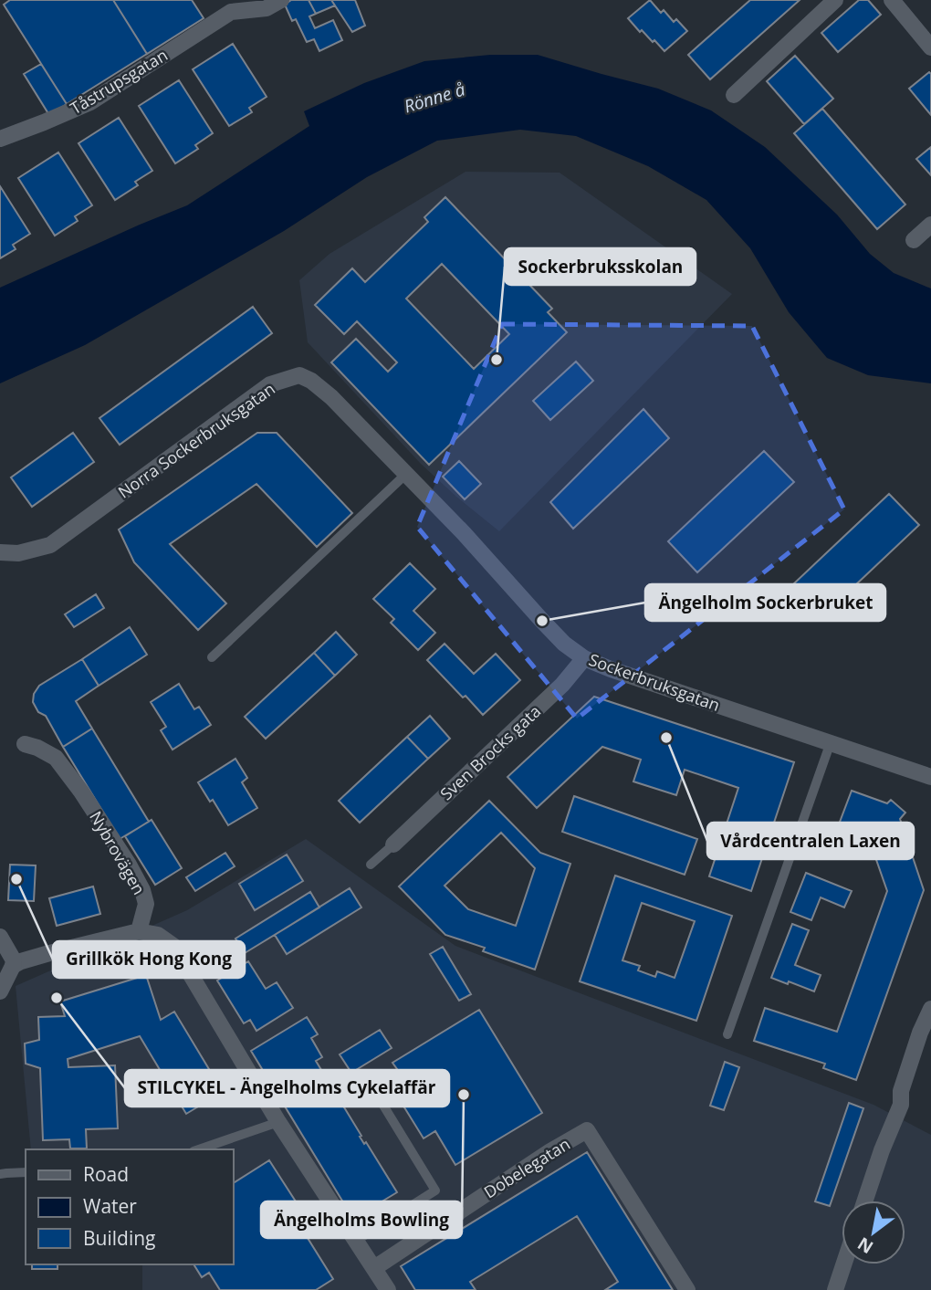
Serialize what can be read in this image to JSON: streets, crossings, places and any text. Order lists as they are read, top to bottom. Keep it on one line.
{"streets":{"street":["Tåstrupsgatan","Norra Sockerbruksgatan","Sockerbruksgatan","Sven Brocks gata","Nybrovägen","Dobelegatan"]},"crossings":[["Norra Sockerbruksgatan","Sockerbruksgatan"],["Sockerbruksgatan","Sven Brocks gata"]],"water":["Rönne å"],"places":["Sockerbruksskolan","Ängelholm Sockerbruket","Vårdcentralen Laxen","Grillkök Hong Kong","STILCYKEL - Ängelholms Cykelaffär","Ängelholms Bowling"],"legend":["Road","Water","Building"],"north":"bottom left"}
